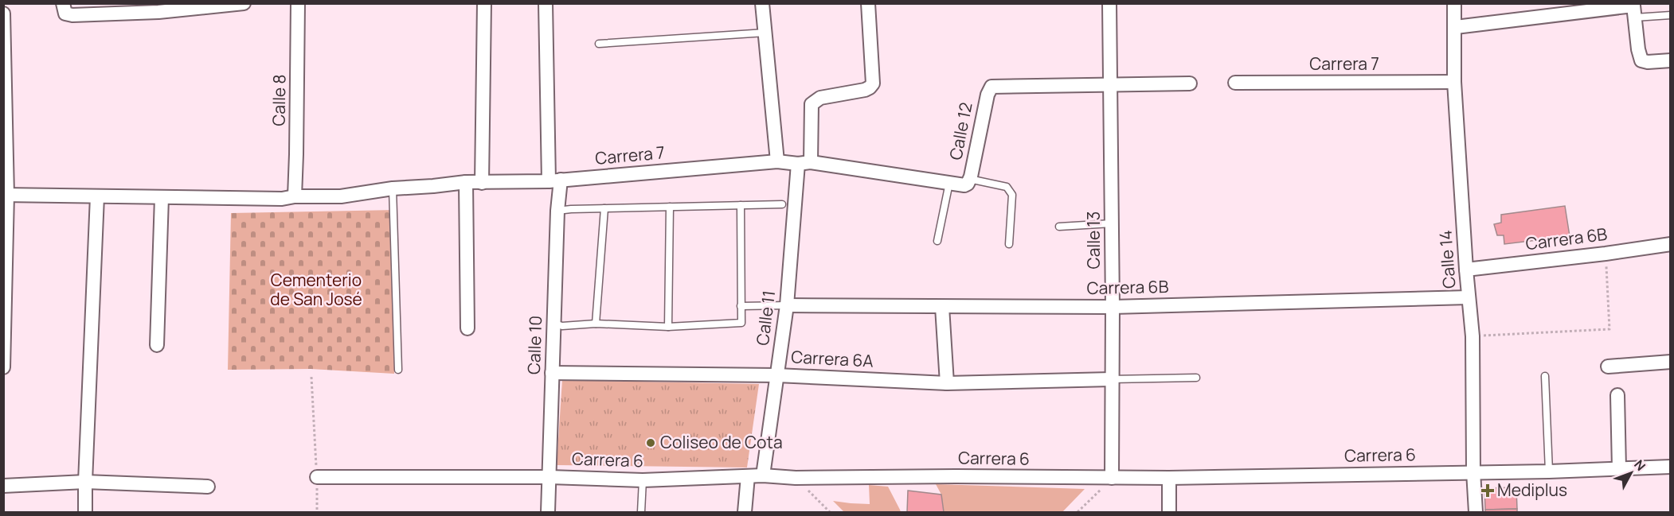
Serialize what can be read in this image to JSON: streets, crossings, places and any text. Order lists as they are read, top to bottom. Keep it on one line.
{"streets":{"street":["Carrera 7","Calle 8","Calle 12","Carrera 6B","Calle 13","Calle 14","Calle 11","Calle 10","Carrera 6A","Carrera 6"]},"crossings":[["Carrera 7","Calle 8"],["Carrera 7","Calle 12"],["Carrera 7","Calle 14"],["Carrera 7","Calle 11"],["Carrera 7","Calle 10"],["Calle 12","Calle 13"],["Carrera 6B","Calle 13"],["Carrera 6B","Calle 14"],["Carrera 6B","Calle 11"],["Calle 13","Carrera 6A"],["Calle 13","Carrera 6"],["Calle 14","Carrera 6"],["Calle 11","Carrera 6A"],["Calle 11","Carrera 6"],["Calle 10","Carrera 6A"],["Calle 10","Carrera 6"]],"parks":["Cementerio de San José"],"places":{"other":["Coliseo de Cota"],"health":["Mediplus"]},"north":"top right"}
